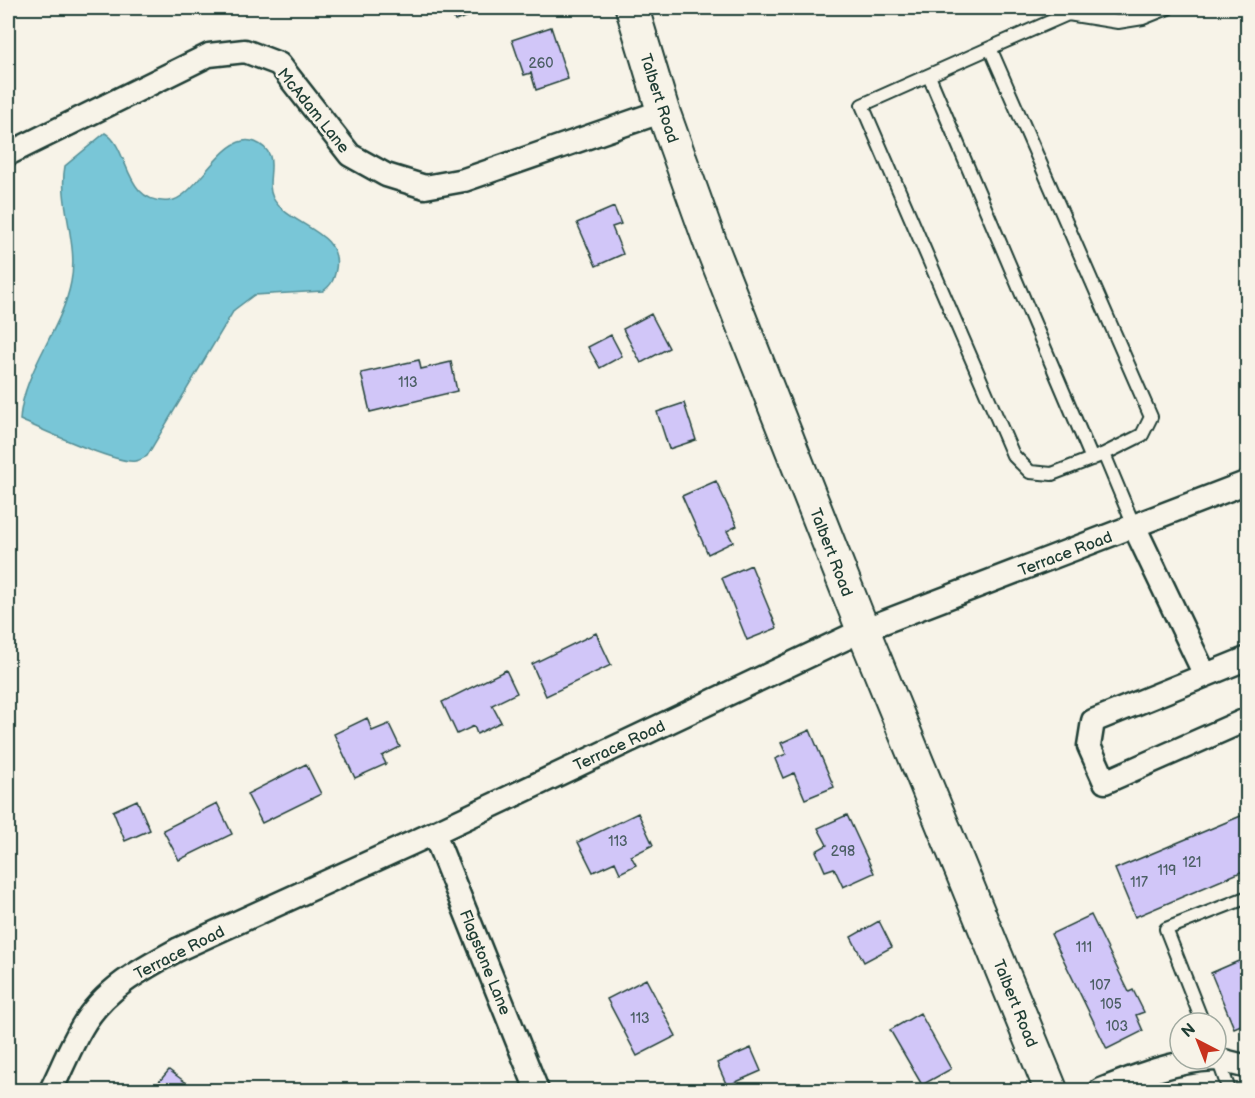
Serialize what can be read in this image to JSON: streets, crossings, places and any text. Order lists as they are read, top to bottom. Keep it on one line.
{"streets":{"street":["Talbert Road","McAdam Lane","Terrace Road","Flagstone Lane"]},"crossings":[["Talbert Road","McAdam Lane"],["Talbert Road","Terrace Road"],["Terrace Road","Flagstone Lane"]],"house_numbers":["260","113","113","298","121","119","117","111","107","105","113","103"],"north":"top left"}
